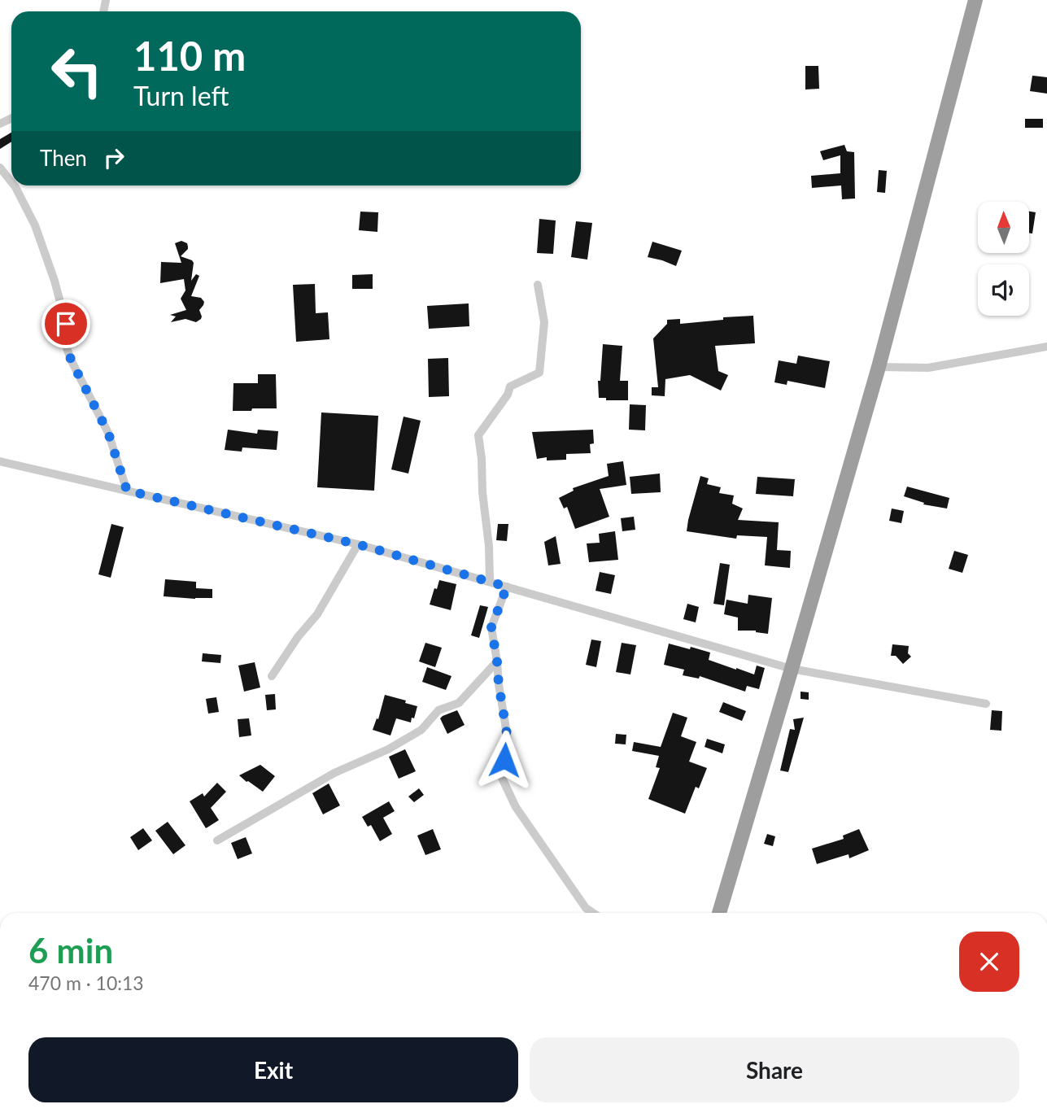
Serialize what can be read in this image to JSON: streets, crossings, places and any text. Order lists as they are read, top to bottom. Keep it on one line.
{"north":"top","page":{"turn":["110 m","Turn left"],"then":"Then","heading":["6 min","470 m · 10:13"],"buttons":["Exit","Share"]}}
